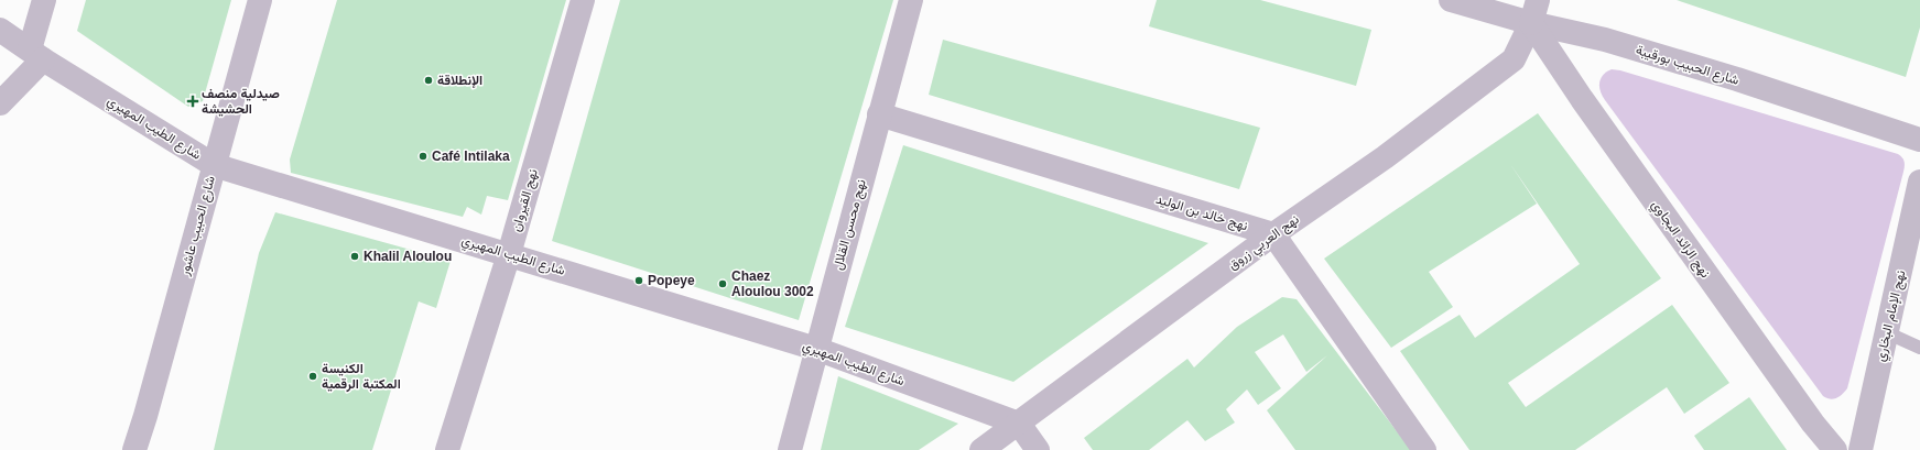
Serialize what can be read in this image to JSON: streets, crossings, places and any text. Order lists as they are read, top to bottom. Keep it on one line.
{"streets":{"street":["شارع الحبيب بورقيبة","شارع الطيب المهيري","نهج القيروان","نهج خالد بن الوليد","نهج محسن القلال","شارع الحبيب عاشور","نهج الرائد البجاوي","نهج العربي زروق","نهج الإمام البخاري"]},"crossings":[["شارع الحبيب بورقيبة","نهج الرائد البجاوي"],["شارع الحبيب بورقيبة","نهج العربي زروق"],["شارع الطيب المهيري","نهج القيروان"],["شارع الطيب المهيري","نهج محسن القلال"],["شارع الطيب المهيري","شارع الحبيب عاشور"],["شارع الطيب المهيري","نهج العربي زروق"],["نهج خالد بن الوليد","نهج محسن القلال"],["نهج خالد بن الوليد","نهج العربي زروق"],["نهج الرائد البجاوي","نهج العربي زروق"]],"places":{"other":["الإنطلاقة","Café Intilaka","Khalil Aloulou","Popeye","Chaez Aloulou 3002","الكنيسة المكتبة الرقمية"],"health":["صيدلية منصف الحشيشة"]}}
